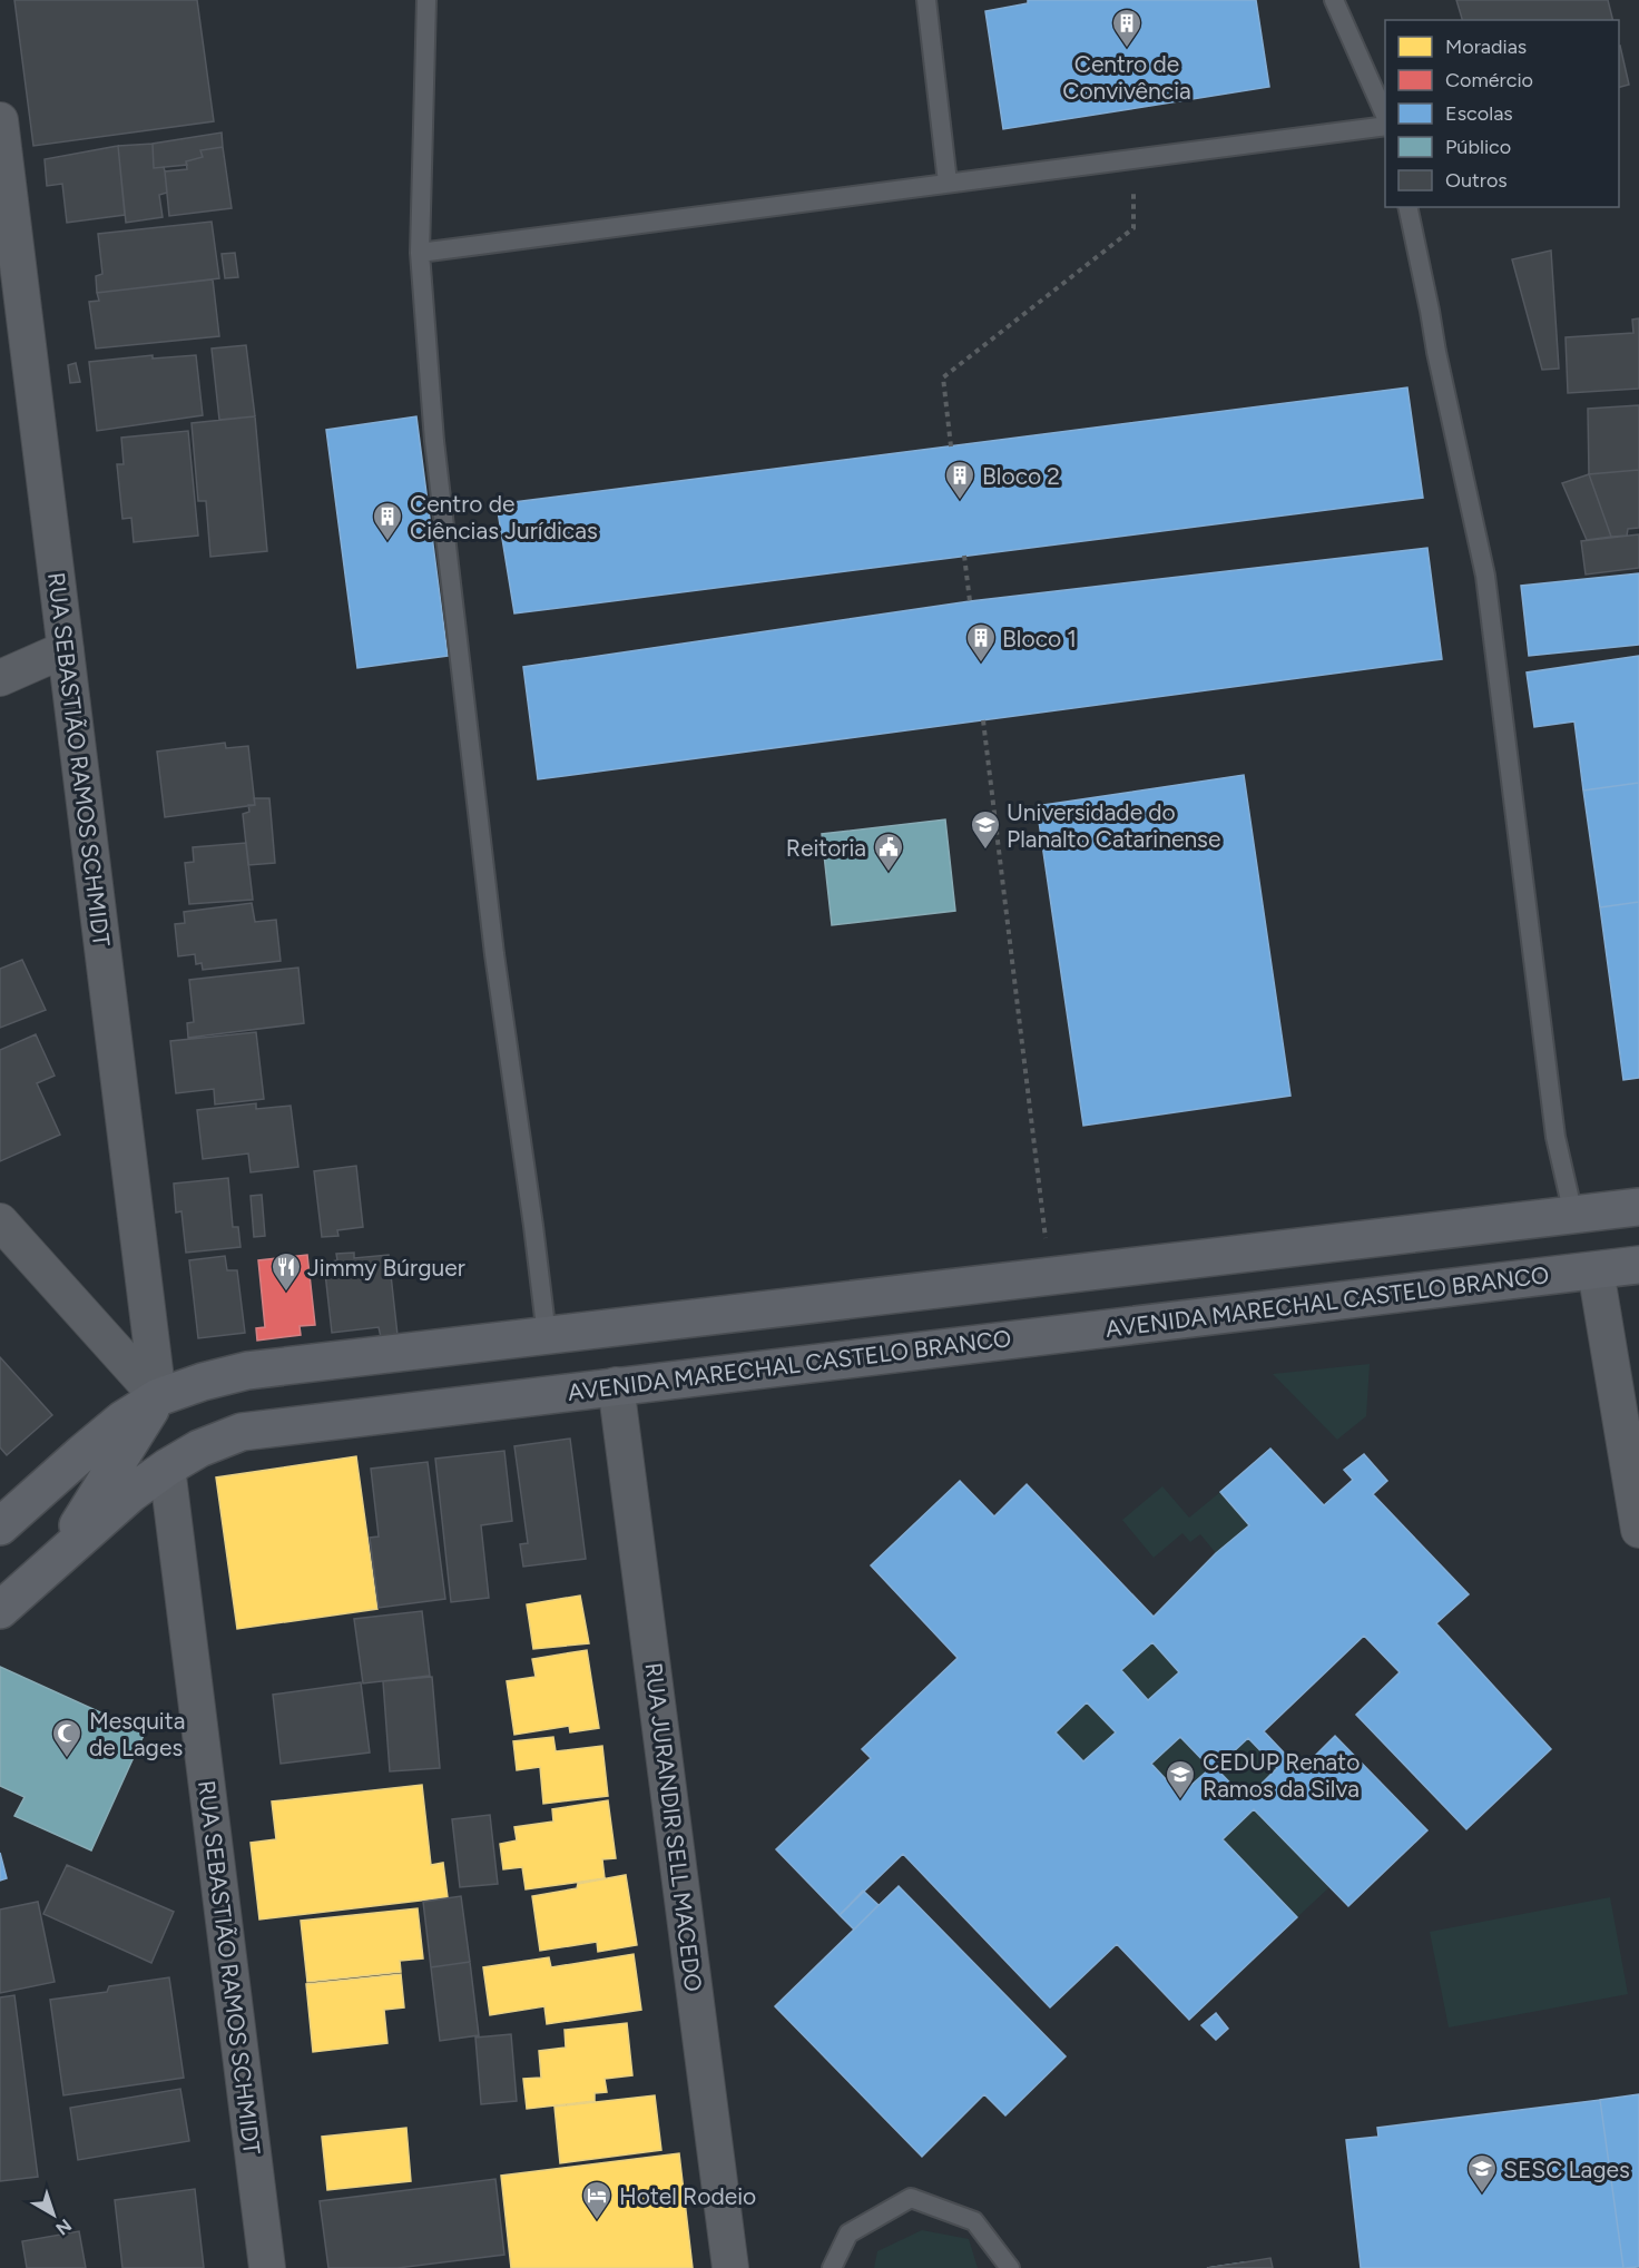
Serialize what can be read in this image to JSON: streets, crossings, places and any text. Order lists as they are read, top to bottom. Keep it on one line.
{"streets":{"main road":["AVENIDA MARECHAL CASTELO BRANCO"],"street":["RUA SEBASTIÃO RAMOS SCHMIDT","RUA JURANDIR SELL MACEDO"]},"crossings":[["RUA SEBASTIÃO RAMOS SCHMIDT","AVENIDA MARECHAL CASTELO BRANCO"],["AVENIDA MARECHAL CASTELO BRANCO","RUA JURANDIR SELL MACEDO"]],"places":{"building":["Centro de Convivência","Bloco 2","Centro de Ciências Jurídicas","Bloco 1"],"school or university":["Universidade do Planalto Catarinense","CEDUP Renato Ramos da Silva","SESC Lages"],"public building":["Reitoria"],"restaurant":["Jimmy Búrguer"],"mosque":["Mesquita de Lages"],"hotel":["Hotel Rodeio"]},"legend":["Moradias","Comércio","Escolas","Público","Outros"],"north":"bottom right"}
